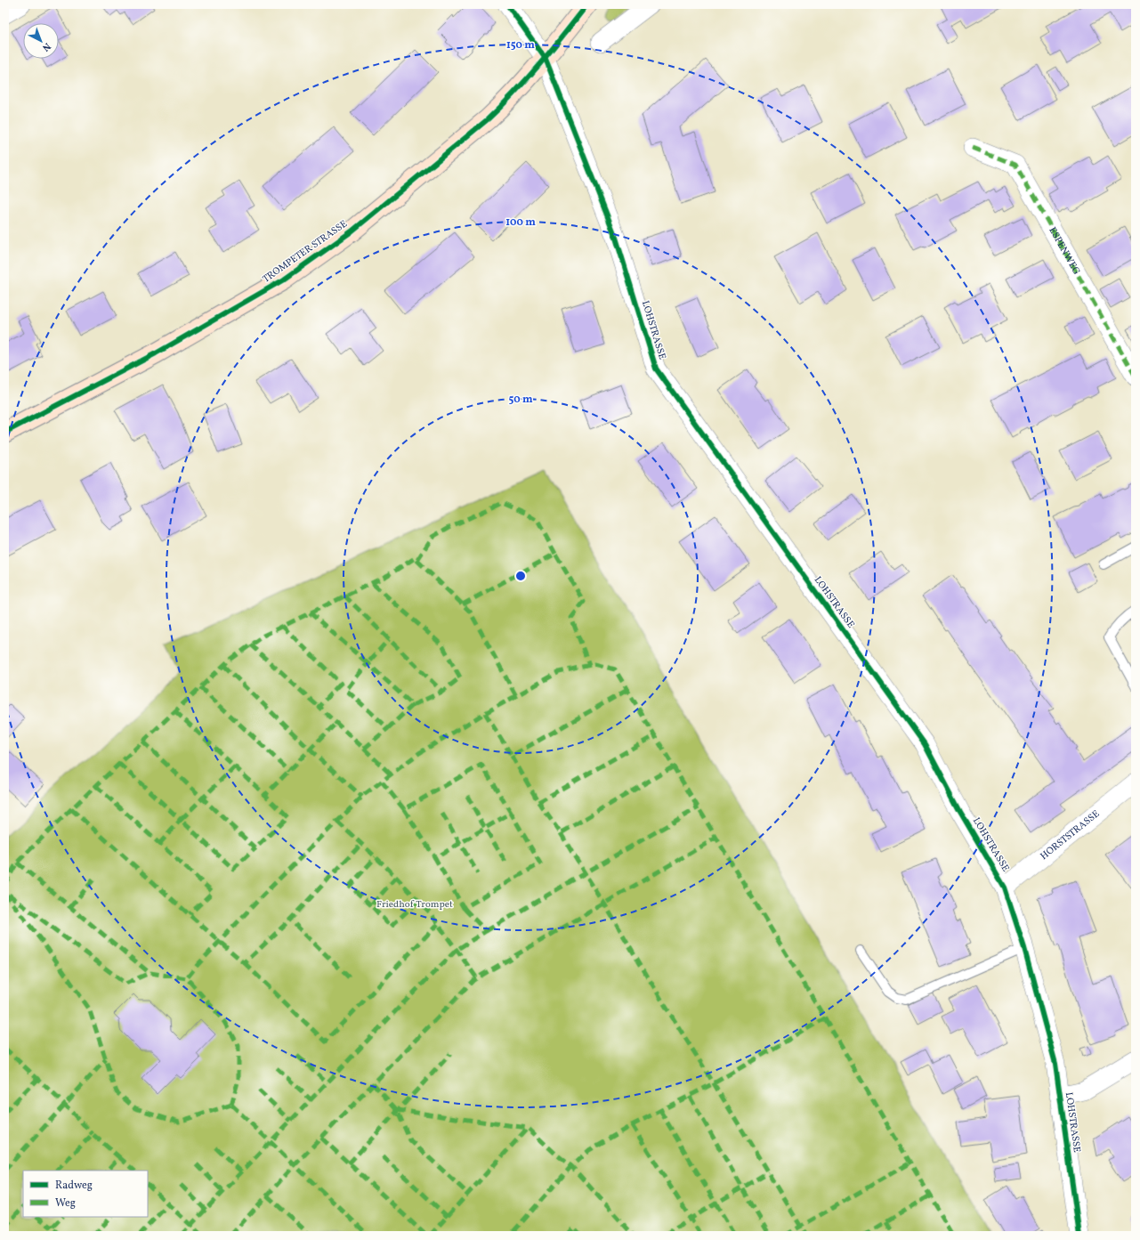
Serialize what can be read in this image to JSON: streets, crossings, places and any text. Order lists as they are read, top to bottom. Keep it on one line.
{"streets":{"street":["ESPENWEG","TROMPETER STRASSE","LOHSTRASSE","HORSTSTRASSE"]},"crossings":[["TROMPETER STRASSE","LOHSTRASSE"],["LOHSTRASSE","HORSTSTRASSE"]],"parks":["Friedhof Trompet"],"legend":["Radweg","Weg"],"north":"bottom right","rings":["150 m","100 m","50 m"]}
